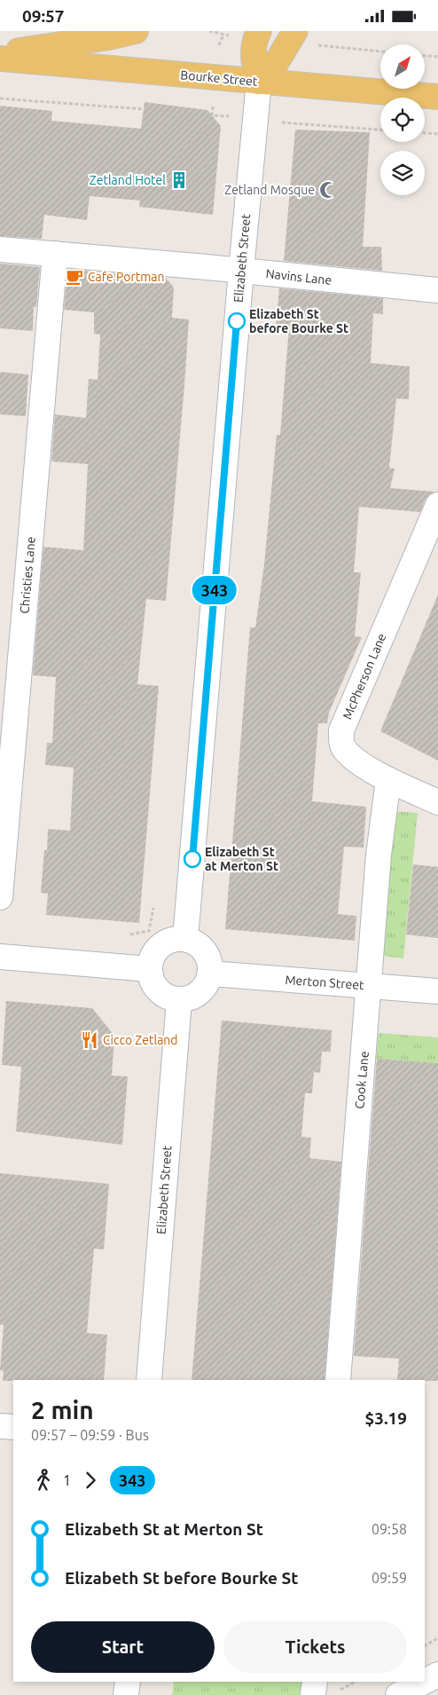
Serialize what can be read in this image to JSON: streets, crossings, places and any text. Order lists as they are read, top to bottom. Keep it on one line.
{"streets":{"main road":["Bourke Street","Elizabeth Street"],"street":["Navins Lane","Christies Lane","McPherson Lane","Merton Street","Cook Lane"]},"crossings":[["Bourke Street","Elizabeth Street"],["Elizabeth Street","Navins Lane"],["Elizabeth Street","Merton Street"],["Navins Lane","Christies Lane"],["McPherson Lane","Cook Lane"],["Merton Street","Cook Lane"]],"places":{"building":["Zetland Hotel"],"mosque":["Zetland Mosque"],"cafe":["Cafe Portman"],"other":["Elizabeth St before Bourke St","Elizabeth St at Merton St"],"restaurant":["Cicco Zetland"]},"lines":["bus line 343"],"north":"top right","page":{"status":"09:57","on_map":"343","heading":["2 min","09:57 – 09:59 · Bus","$3.19"],"legs":["1","343"],"list":[{"name":"Elizabeth St at Merton St","value":"09:58"},{"name":"Elizabeth St before Bourke St","value":"09:59"}],"buttons":["Start","Tickets"]}}
